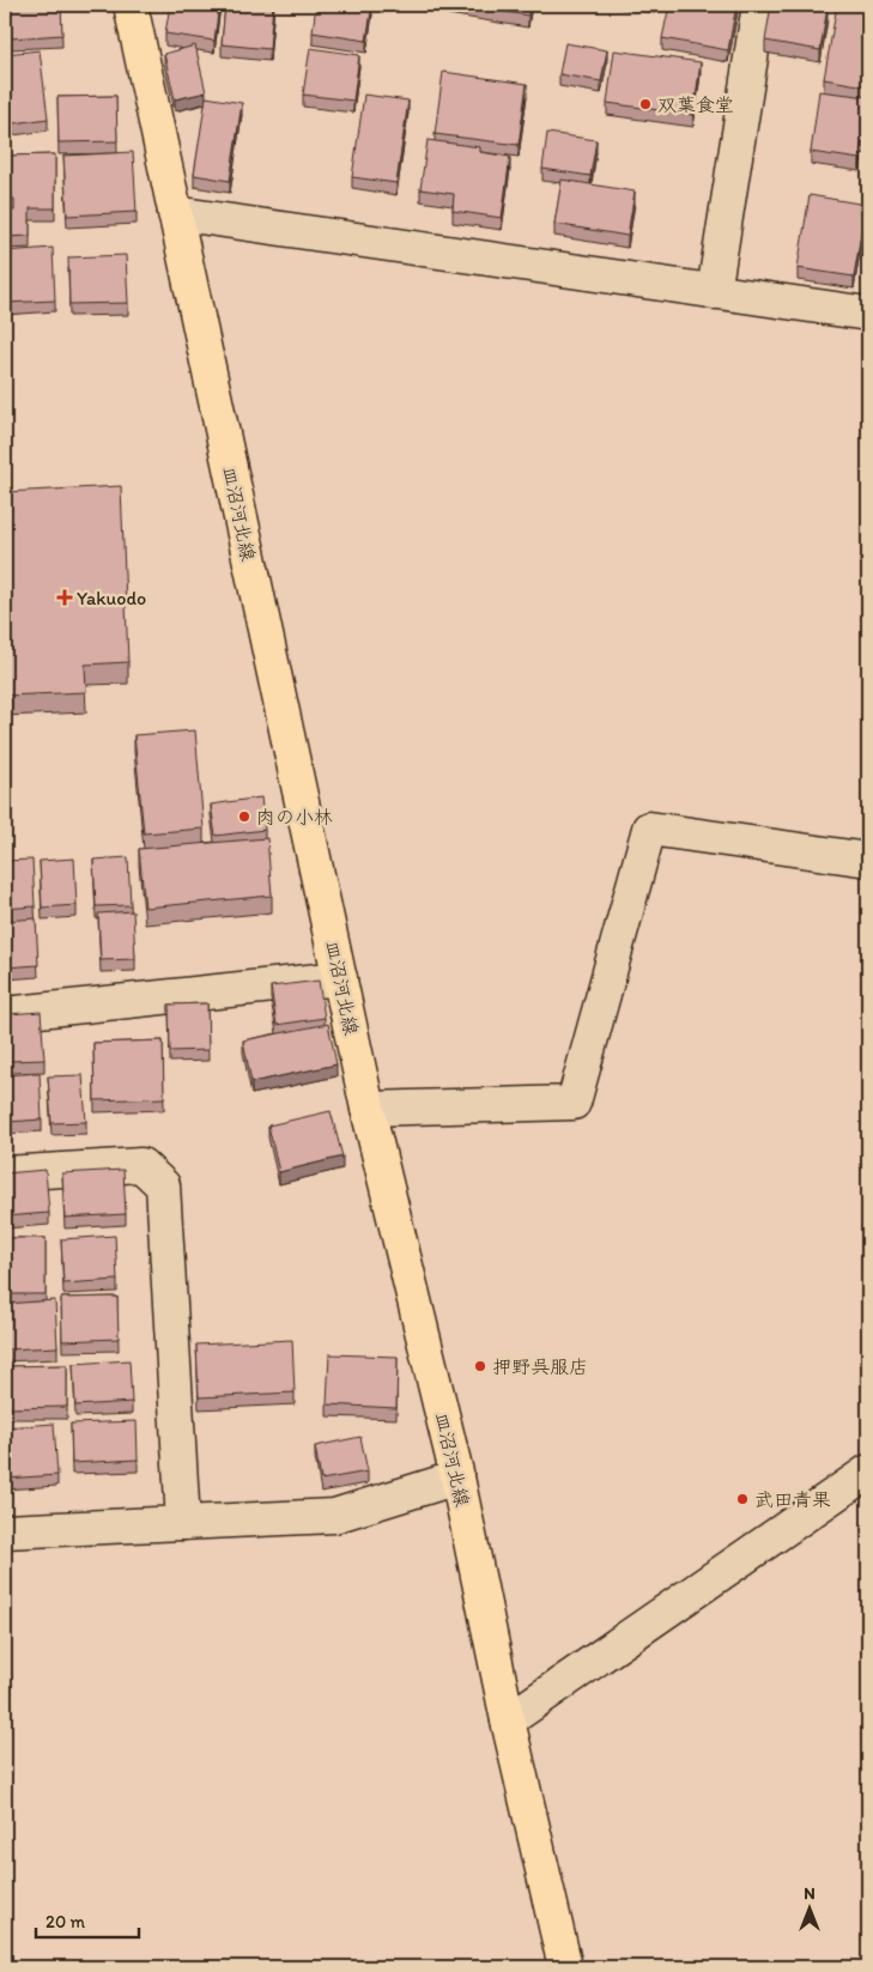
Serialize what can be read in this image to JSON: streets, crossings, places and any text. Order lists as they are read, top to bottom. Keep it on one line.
{"streets":{"main road":["皿沼河北線"]},"places":{"other":["双葉食堂","肉の小林","押野呉服店","武田青果"],"health":["Yakuodo"]},"scale_bar":"20 m","north":"top"}
